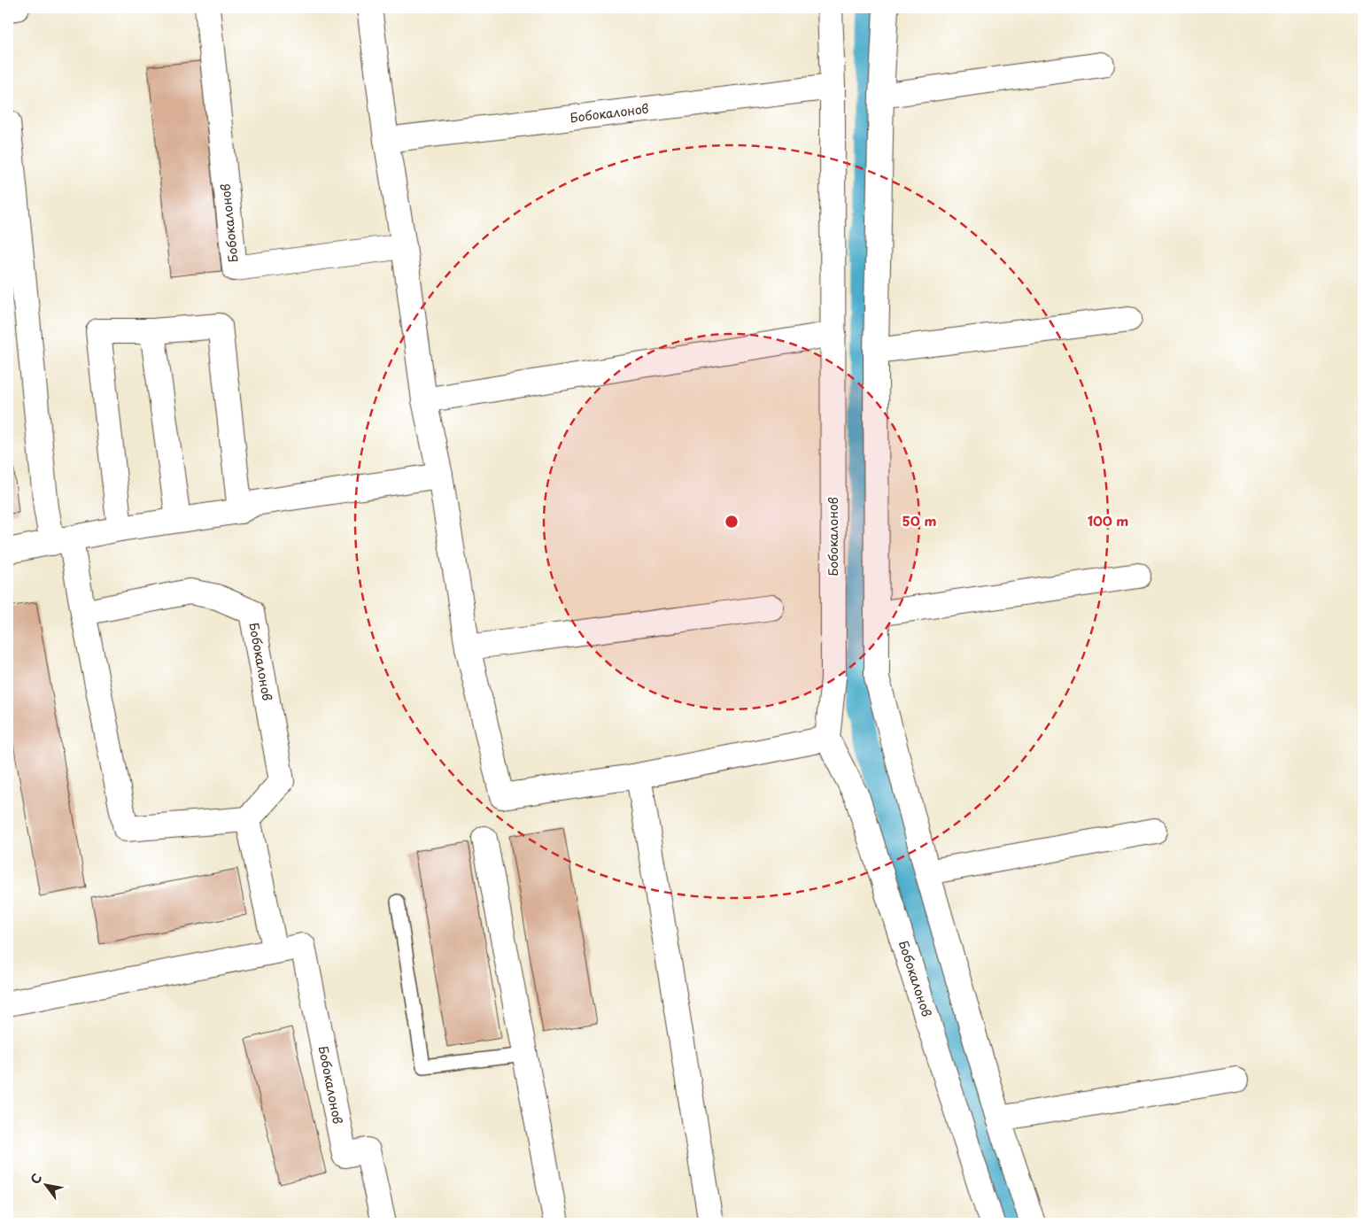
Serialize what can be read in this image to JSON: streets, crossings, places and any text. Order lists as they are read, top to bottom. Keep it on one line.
{"streets":{"street":["Бобокалонов"]},"north":"top left","rings":["50 m","100 m"]}
